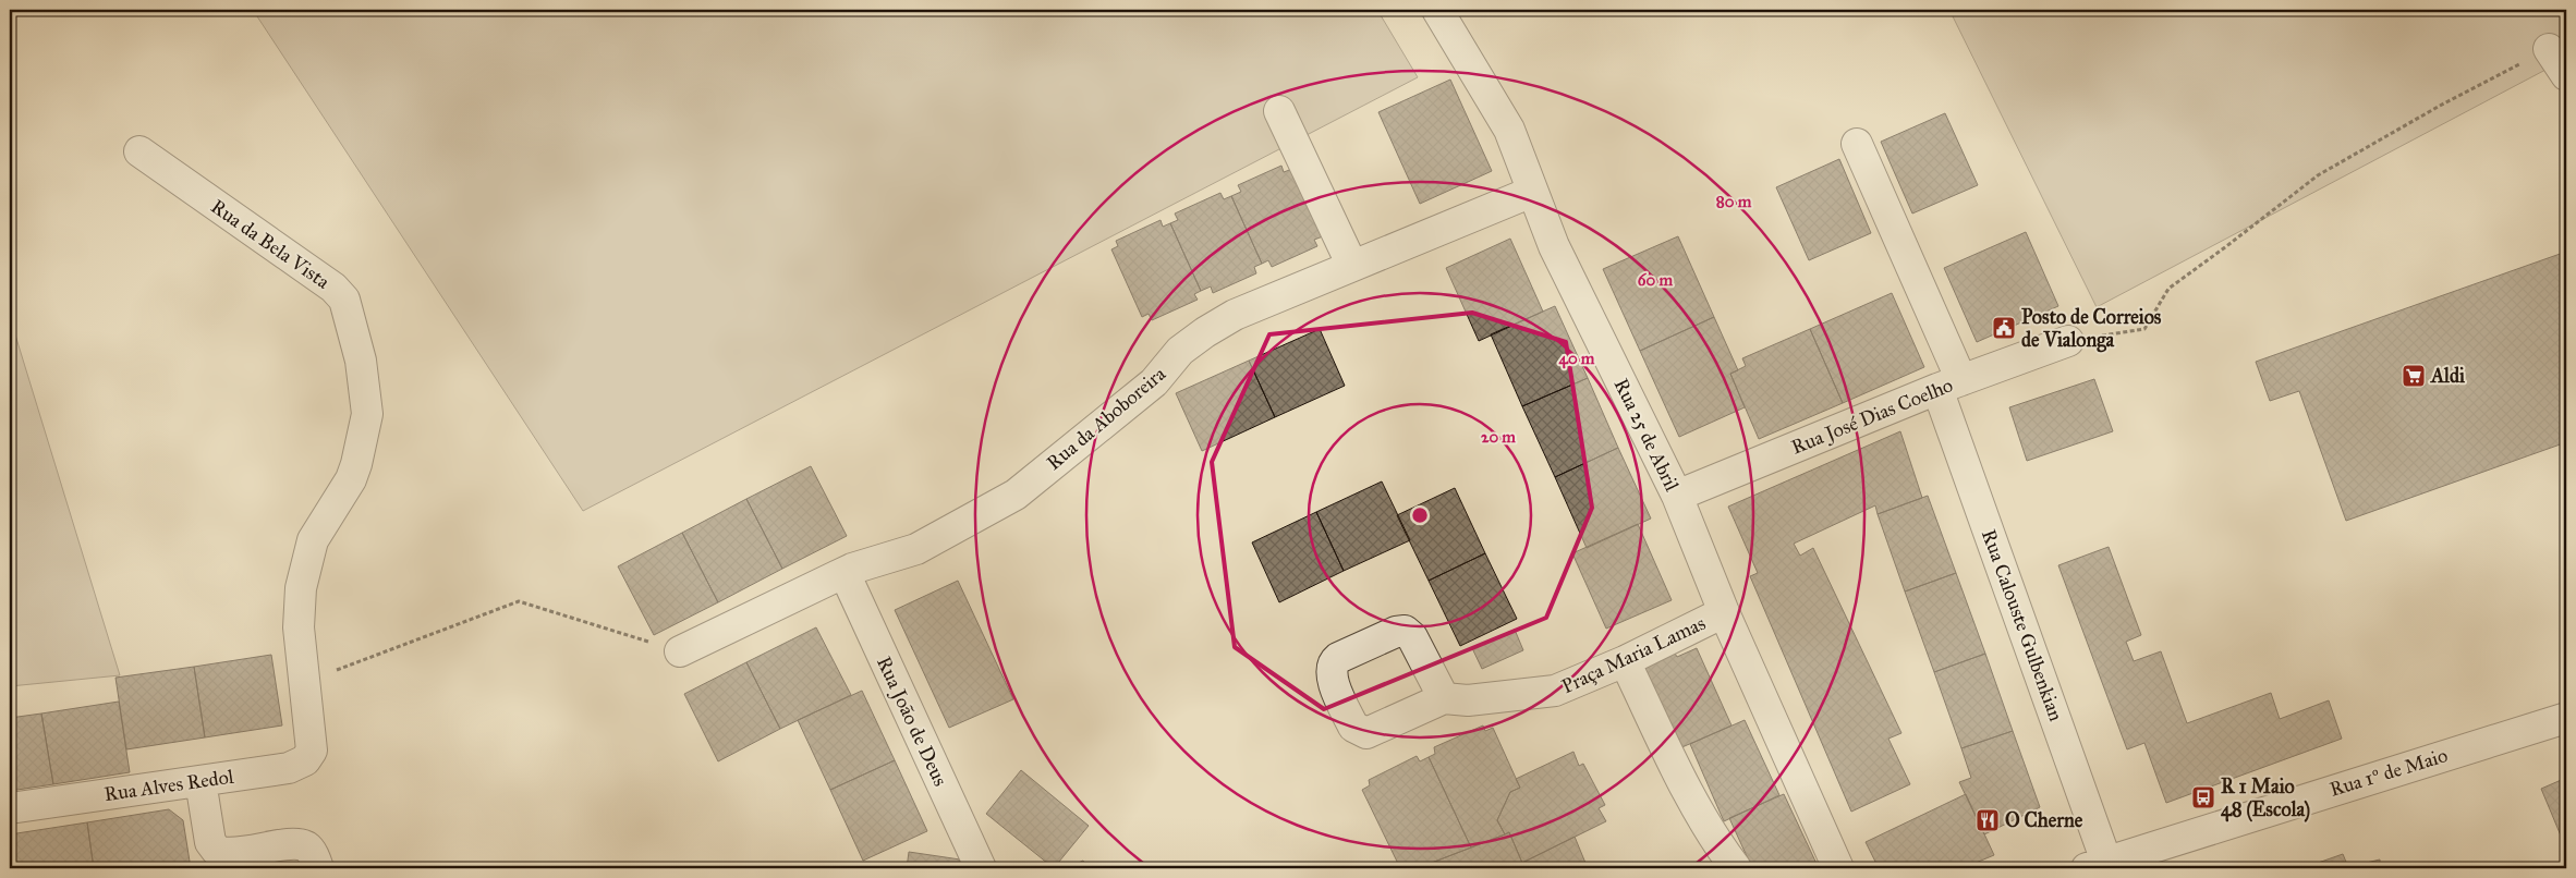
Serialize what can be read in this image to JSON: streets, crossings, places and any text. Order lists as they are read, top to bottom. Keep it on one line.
{"streets":{"street":["Rua da Bela Vista","Rua José Dias Coelho","Rua da Aboboreira","Rua 25 de Abril","Rua Calouste Gulbenkian","Praça Maria Lamas","Rua João de Deus","Rua 1º de Maio","Rua Alves Redol"]},"crossings":[["Rua da Bela Vista","Rua Alves Redol"],["Rua José Dias Coelho","Rua 25 de Abril"],["Rua José Dias Coelho","Rua Calouste Gulbenkian"],["Rua da Aboboreira","Rua 25 de Abril"],["Rua da Aboboreira","Rua João de Deus"],["Rua 25 de Abril","Praça Maria Lamas"],["Rua Calouste Gulbenkian","Rua 1º de Maio"]],"places":{"public building":["Posto de Correios de Vialonga"],"supermarket":["Aldi"],"bus stop":["R 1 Maio 48 (Escola)"],"restaurant":["O Cherne"]},"rings":["80 m","60 m","40 m","20 m"]}
